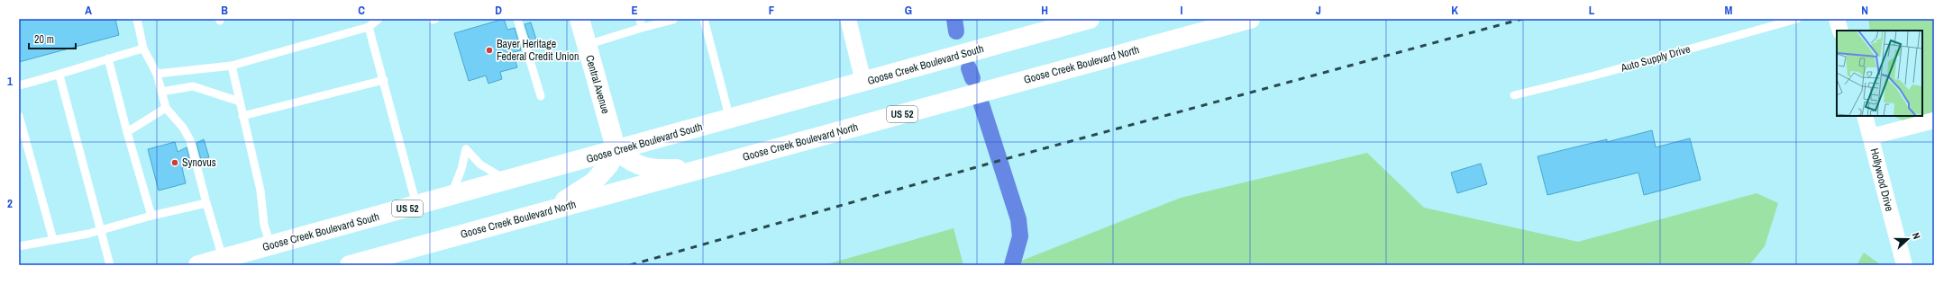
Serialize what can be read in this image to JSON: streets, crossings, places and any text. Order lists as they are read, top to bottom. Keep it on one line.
{"streets":{"main road":["Goose Creek Boulevard South","Goose Creek Boulevard North","Central Avenue","US 52"],"street":["Hollywood Drive"],"lane":["Auto Supply Drive"]},"crossings":[["Goose Creek Boulevard South","Central Avenue"]],"places":["Bayer Heritage Federal Credit Union","Synovus"],"scale_bar":"20 m","north":"right","grid":{"columns":["A","B","C","D","E","F","G","H","I","J","K","L","M","N"],"rows":["1","2"]}}
